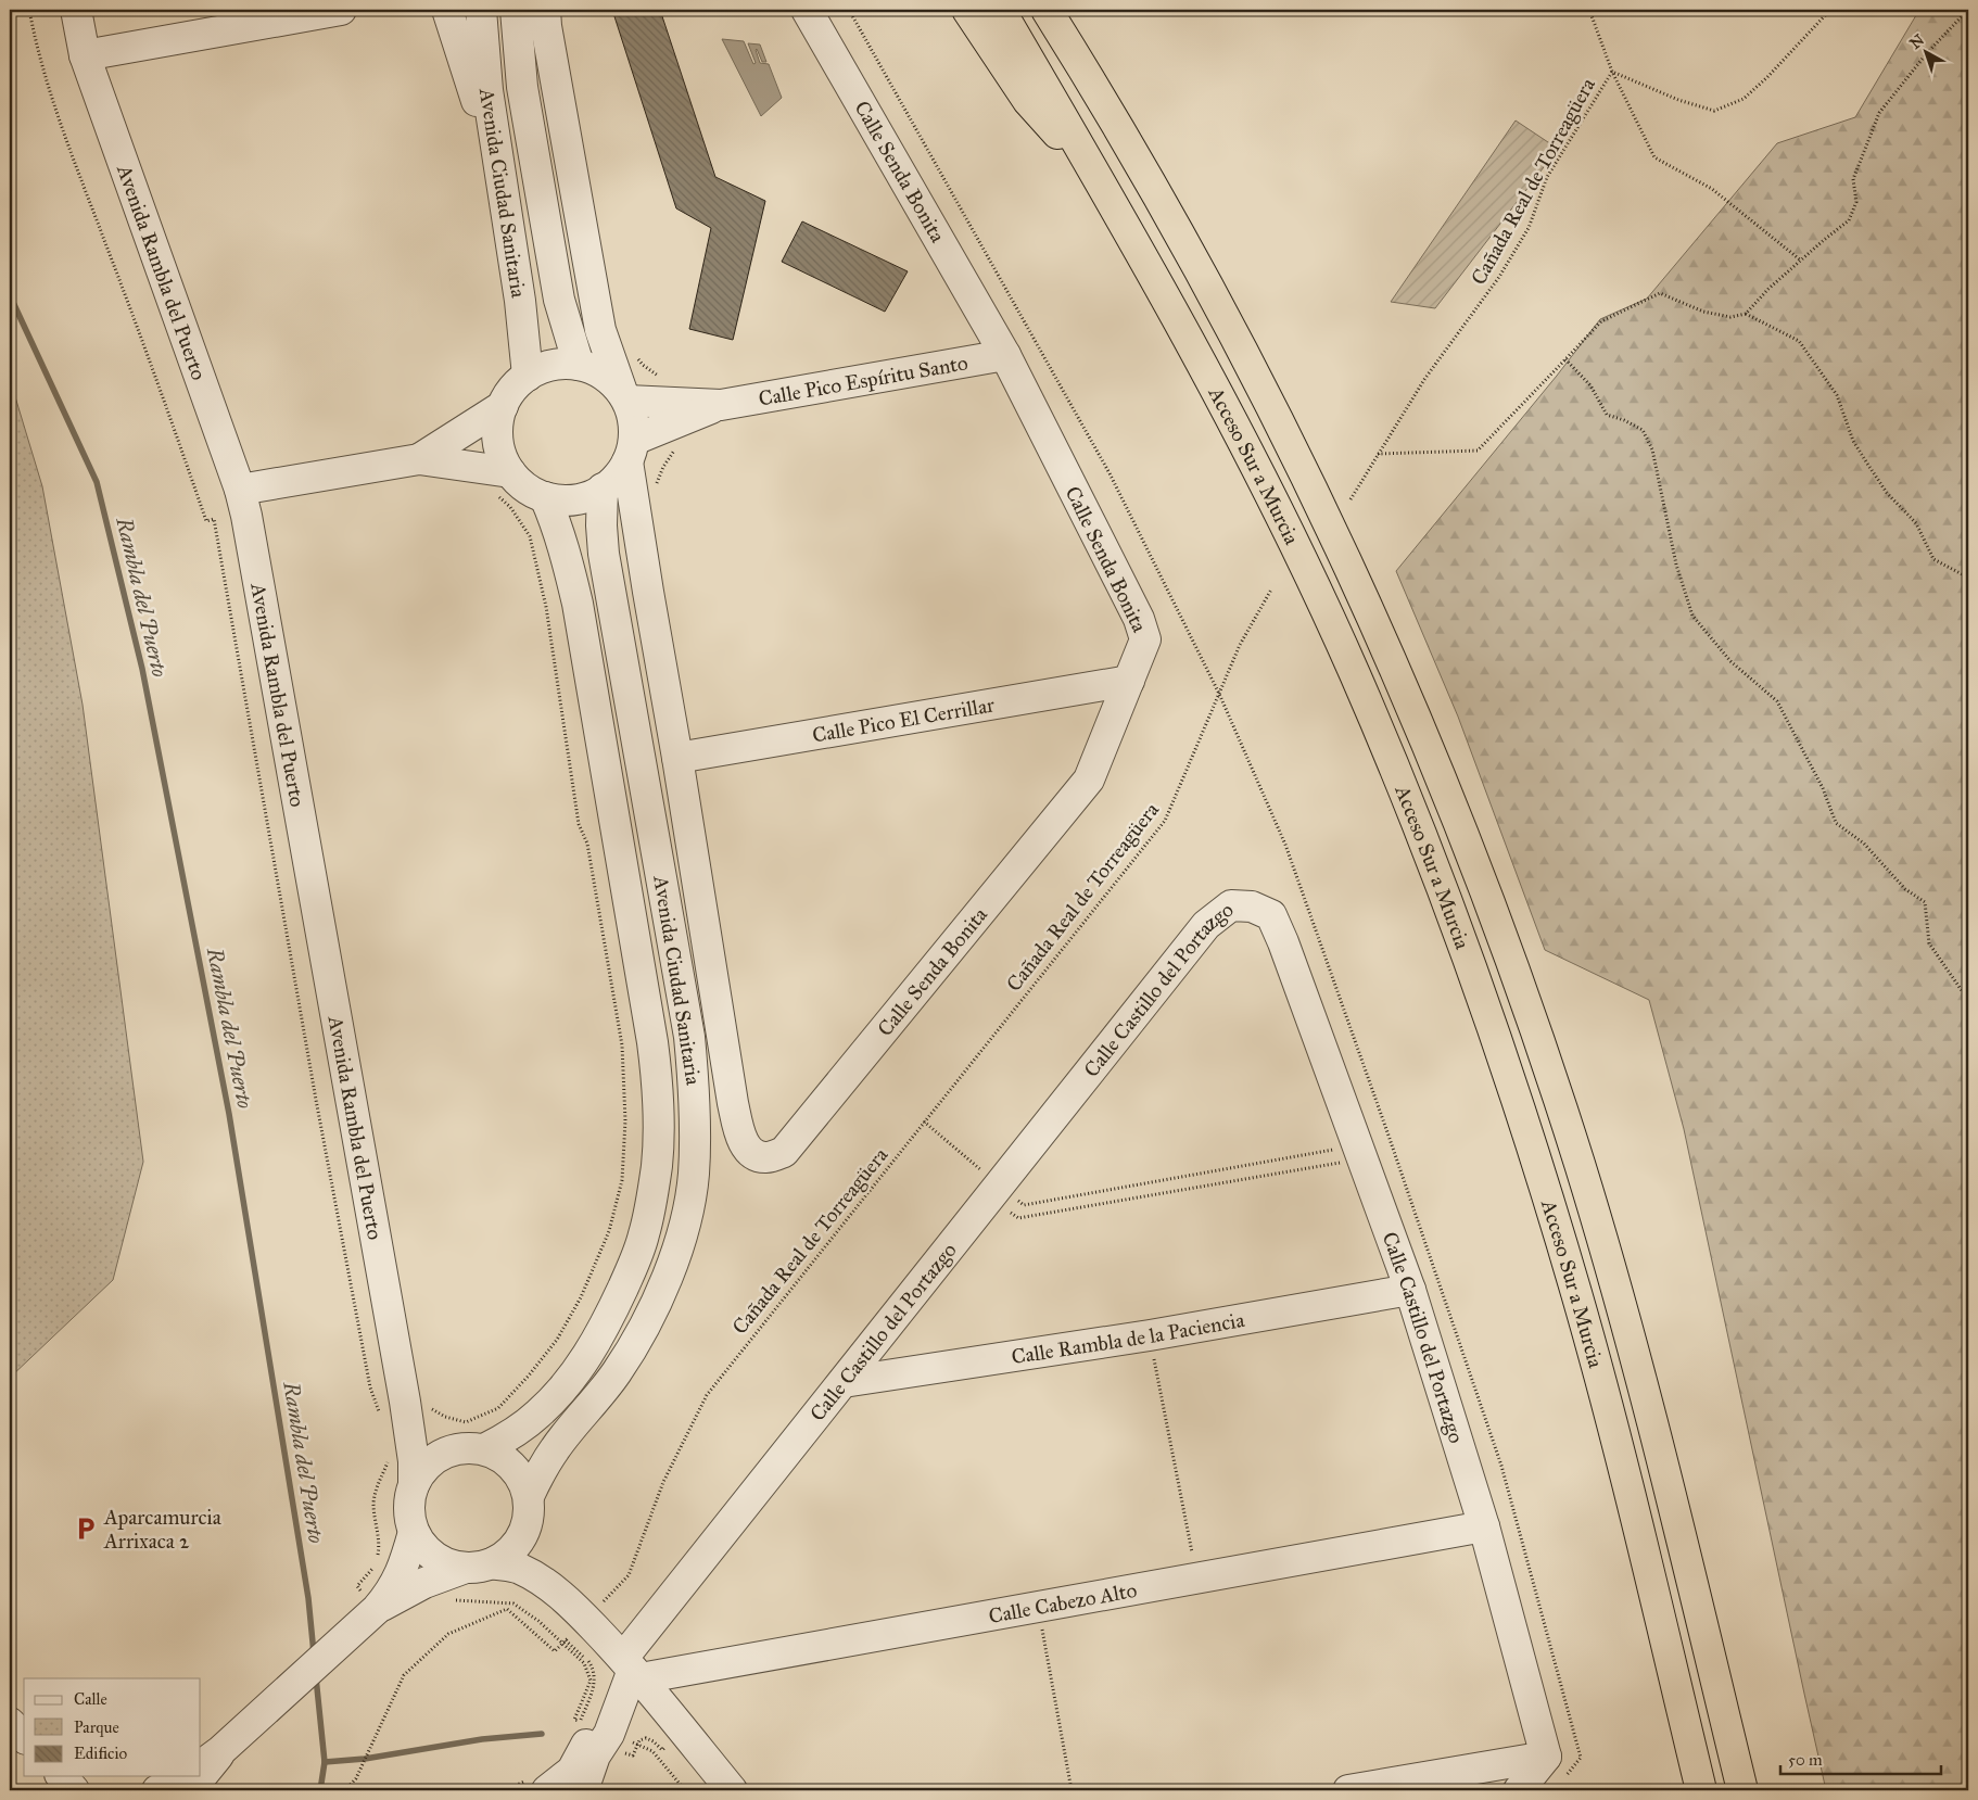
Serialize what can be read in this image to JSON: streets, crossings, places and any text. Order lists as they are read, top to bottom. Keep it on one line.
{"streets":{"highway":["Acceso Sur a Murcia"],"street":["Calle Senda Bonita","Avenida Ciudad Sanitaria","Avenida Rambla del Puerto","Calle Pico Espíritu Santo","Calle Pico El Cerrillar","Calle Castillo del Portazgo","Calle Rambla de la Paciencia","Calle Cabezo Alto"],"path":["Cañada Real de Torreagüera"]},"crossings":[["Calle Senda Bonita","Calle Pico Espíritu Santo"],["Calle Senda Bonita","Calle Pico El Cerrillar"],["Avenida Ciudad Sanitaria","Avenida Rambla del Puerto"],["Avenida Ciudad Sanitaria","Calle Pico Espíritu Santo"],["Calle Castillo del Portazgo","Calle Rambla de la Paciencia"],["Calle Castillo del Portazgo","Calle Cabezo Alto"]],"water":["Rambla del Puerto"],"places":{"parking":["Aparcamurcia Arrixaca 2"]},"legend":["Calle","Parque","Edificio"],"scale_bar":"50 m","north":"top left"}
